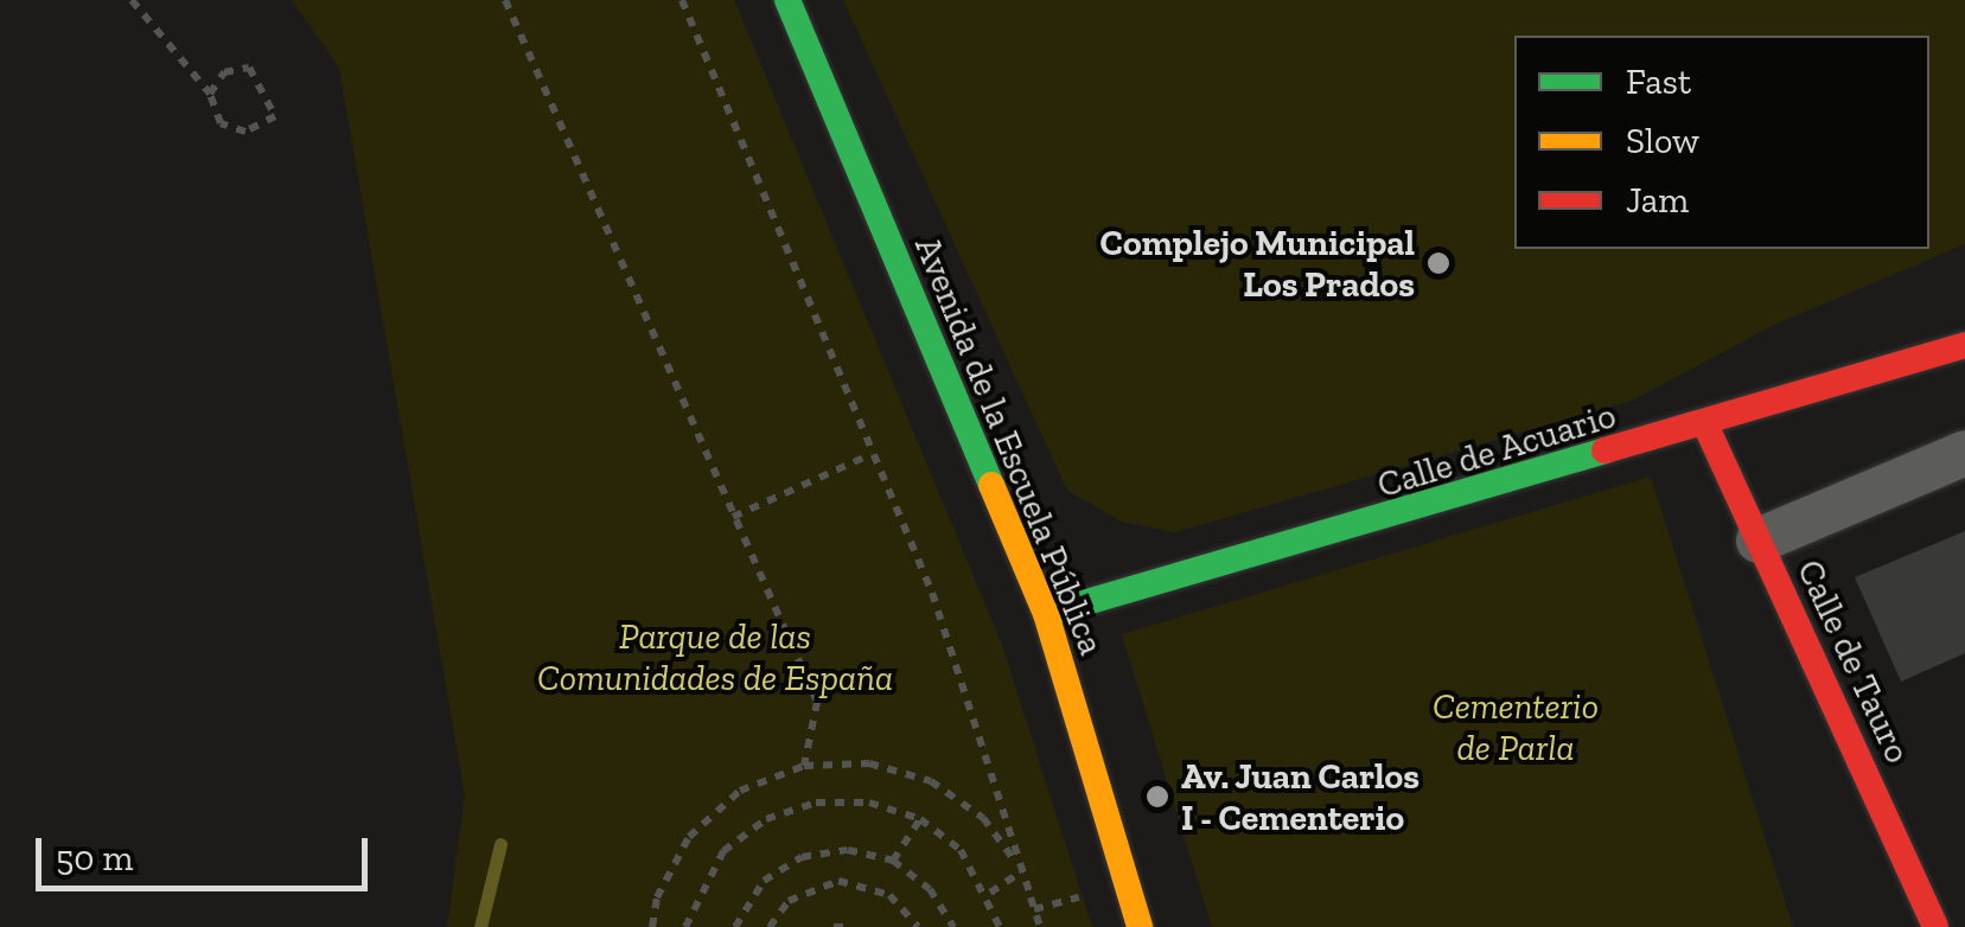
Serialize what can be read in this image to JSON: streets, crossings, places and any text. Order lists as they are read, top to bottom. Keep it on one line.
{"streets":{"street":["Avenida de la Escuela Pública","Calle de Acuario","Calle de Tauro"]},"crossings":[["Avenida de la Escuela Pública","Calle de Acuario"],["Calle de Acuario","Calle de Tauro"]],"parks":["Parque de las Comunidades de España","Cementerio de Parla"],"places":["Complejo Municipal Los Prados","Av. Juan Carlos I - Cementerio"],"legend":["Fast","Slow","Jam"],"scale_bar":"50 m"}
